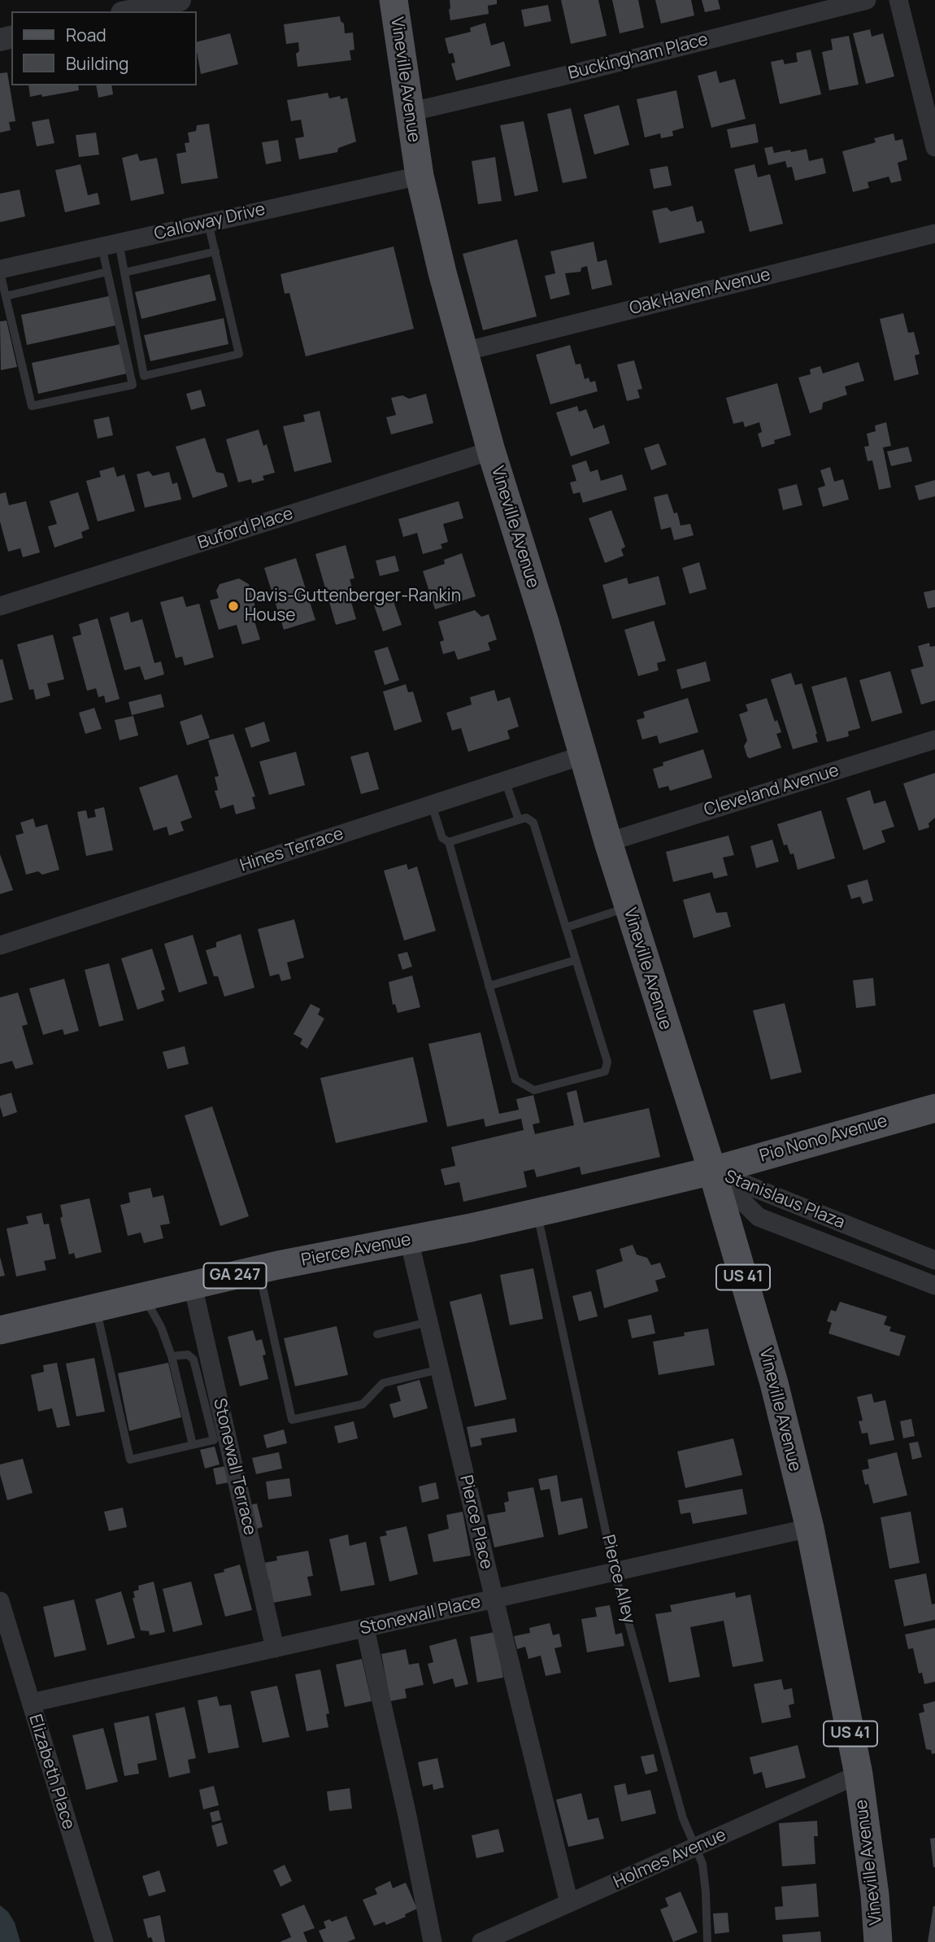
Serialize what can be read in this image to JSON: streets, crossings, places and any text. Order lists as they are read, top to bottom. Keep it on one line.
{"streets":{"main road":["Vineville Avenue","Pio Nono Avenue","Pierce Avenue","GA 247","US 41"],"street":["Buckingham Place","Calloway Drive","Oak Haven Avenue","Buford Place","Cleveland Avenue","Hines Terrace","Stanislaus Plaza","Stonewall Terrace","Pierce Place","Stonewall Place","Elizabeth Place","Holmes Avenue"],"lane":["Pierce Alley"]},"crossings":[["Buckingham Place","Vineville Avenue"],["Vineville Avenue","Calloway Drive"],["Vineville Avenue","Oak Haven Avenue"],["Vineville Avenue","Buford Place"],["Vineville Avenue","Cleveland Avenue"],["Vineville Avenue","Hines Terrace"],["Vineville Avenue","Pio Nono Avenue"],["Vineville Avenue","Stanislaus Plaza"],["Vineville Avenue","Pierce Avenue"],["Vineville Avenue","Stonewall Place"],["Vineville Avenue","Holmes Avenue"],["Pio Nono Avenue","Stanislaus Plaza"],["Pio Nono Avenue","Pierce Avenue"],["Stanislaus Plaza","Pierce Avenue"],["Pierce Avenue","Stonewall Terrace"],["Pierce Avenue","Pierce Place"],["Pierce Avenue","Pierce Alley"],["Stonewall Terrace","Stonewall Place"],["Pierce Place","Stonewall Place"],["Pierce Place","Holmes Avenue"],["Pierce Alley","Stonewall Place"],["Pierce Alley","Holmes Avenue"],["Stonewall Place","Elizabeth Place"]],"places":["Davis-Guttenberger-Rankin House"],"legend":["Road","Building"]}
